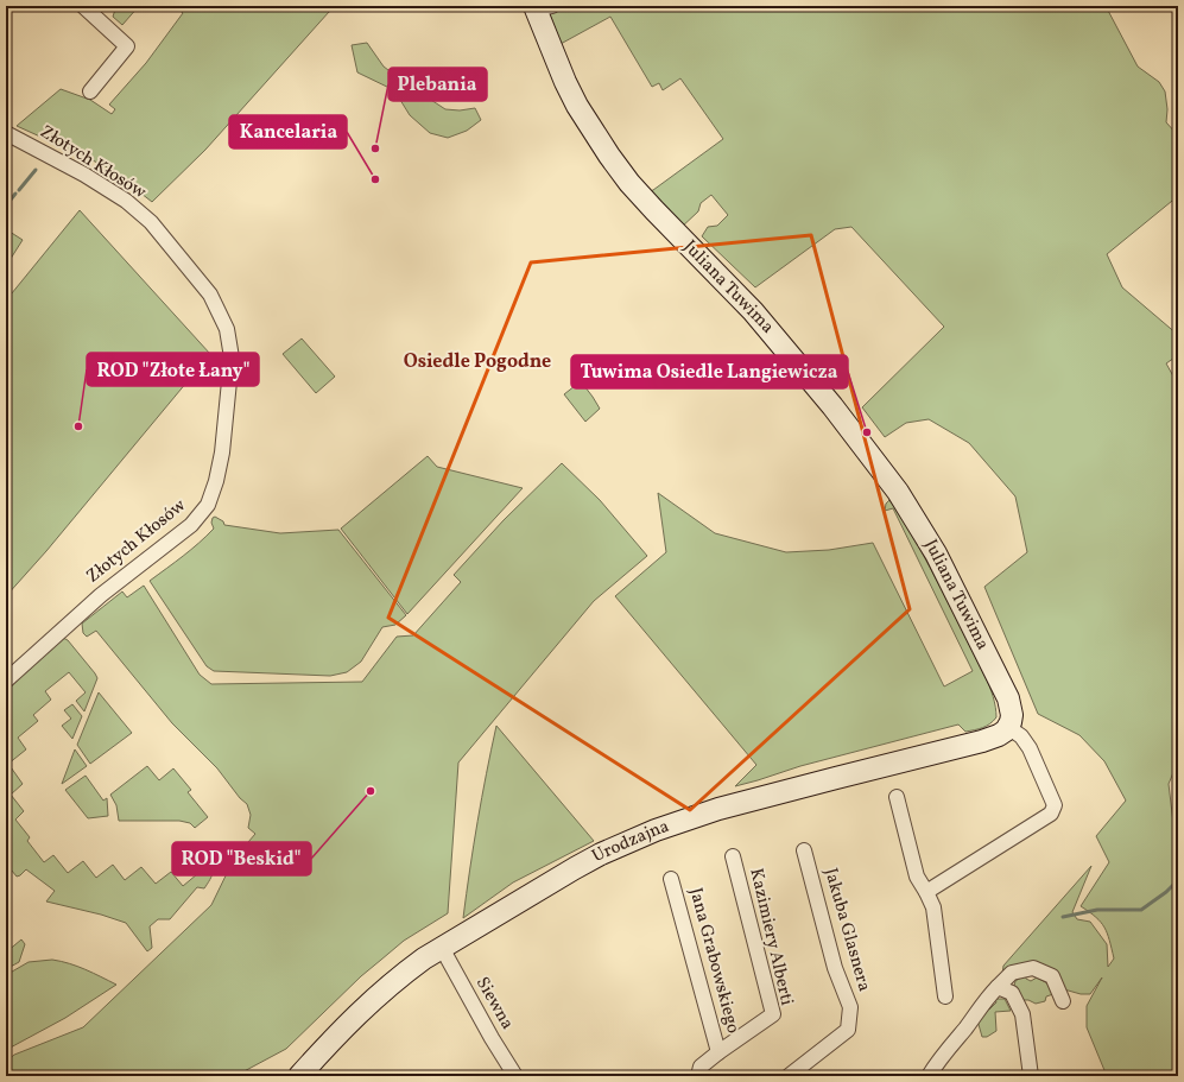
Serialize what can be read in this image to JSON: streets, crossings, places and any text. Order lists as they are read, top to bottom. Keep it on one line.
{"streets":{"street":["Złotych Kłosów","Juliana Tuwima","Urodzajna","Jakuba Glasnera","Kazimiery Alberti","Jana Grabowskiego","Siewna"]},"crossings":[["Juliana Tuwima","Urodzajna"],["Urodzajna","Siewna"],["Kazimiery Alberti","Jana Grabowskiego"]],"districts":["Osiedle Pogodne"],"places":["Plebania","Kancelaria","ROD \"Złote Łany\"","Tuwima Osiedle Langiewicza","ROD \"Beskid\""]}
